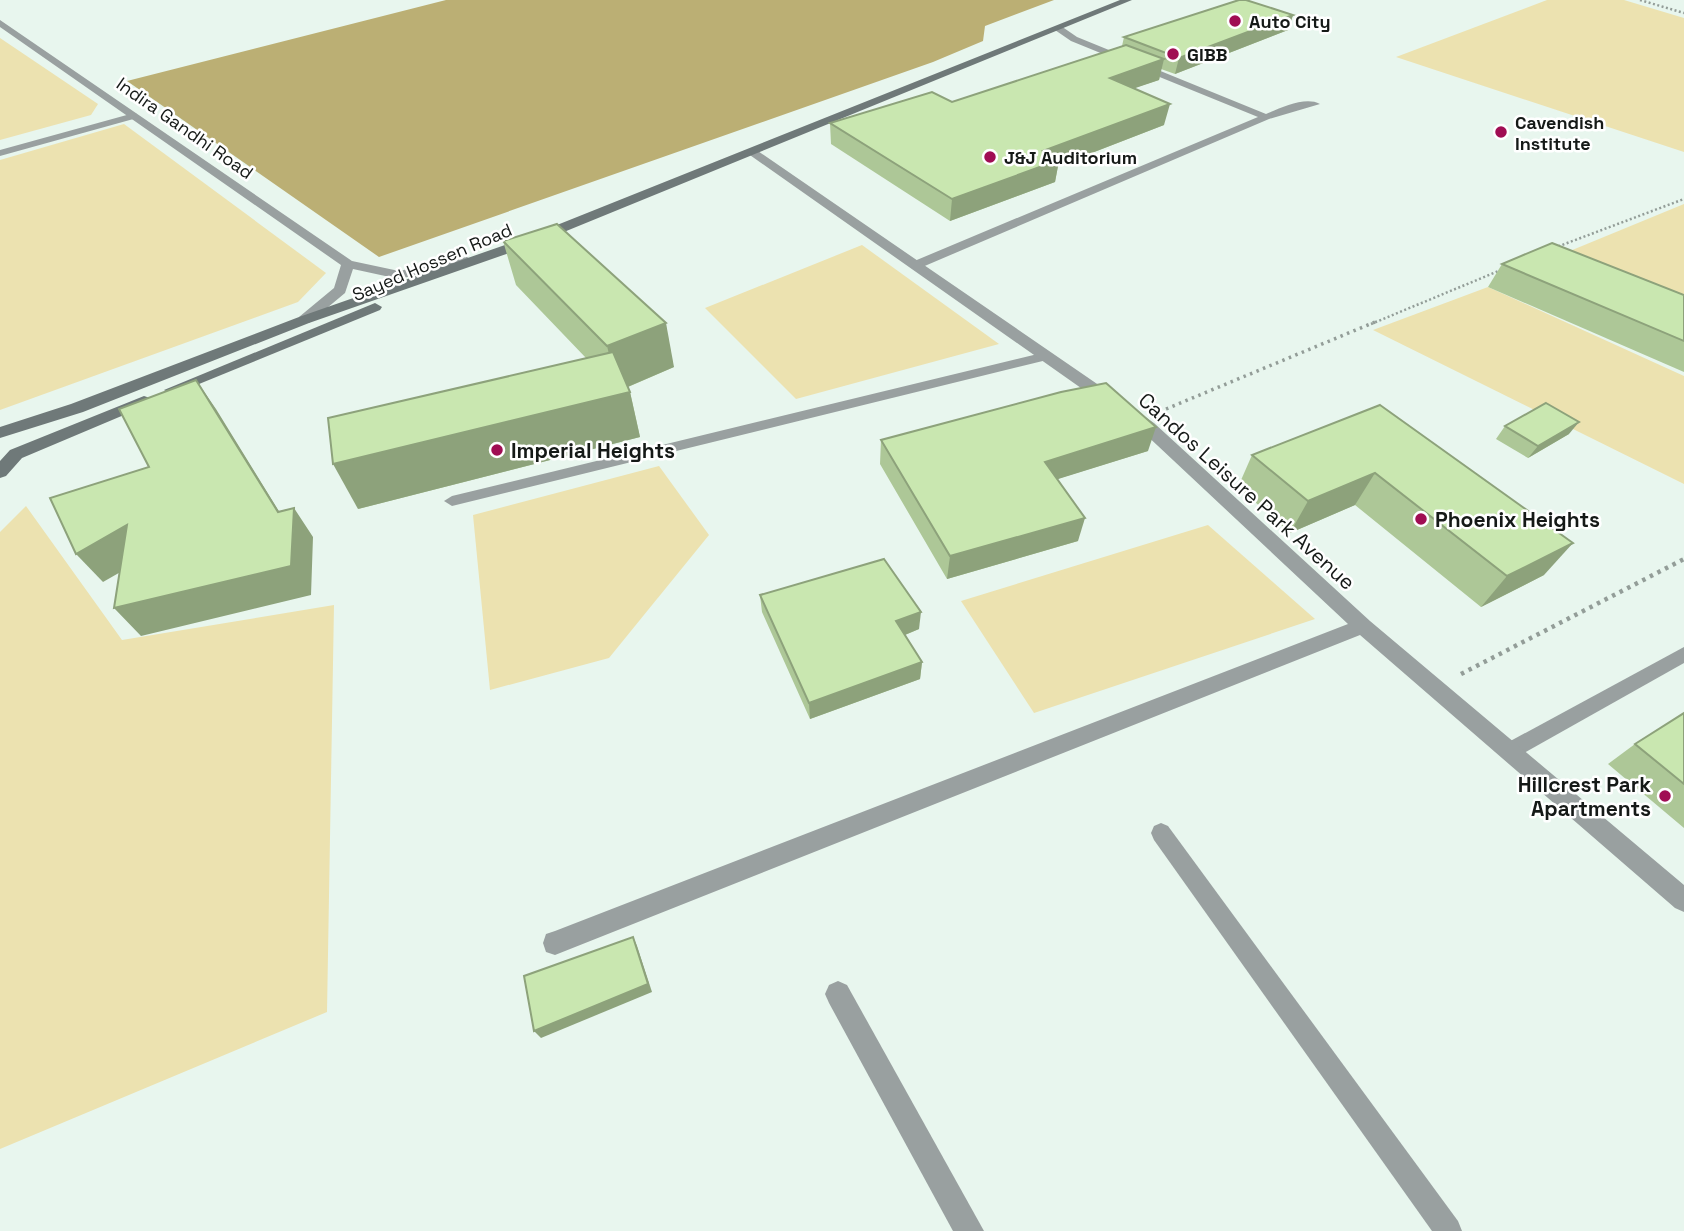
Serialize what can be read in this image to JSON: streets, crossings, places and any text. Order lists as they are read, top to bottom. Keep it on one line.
{"streets":{"main road":["Sayed Hossen Road"],"street":["Indira Gandhi Road","Candos Leisure Park Avenue"]},"crossings":[["Indira Gandhi Road","Sayed Hossen Road"]],"places":["Auto City","GIBB","Cavendish Institute","J&J Auditorium","Imperial Heights","Phoenix Heights","Hillcrest Park Apartments"]}
